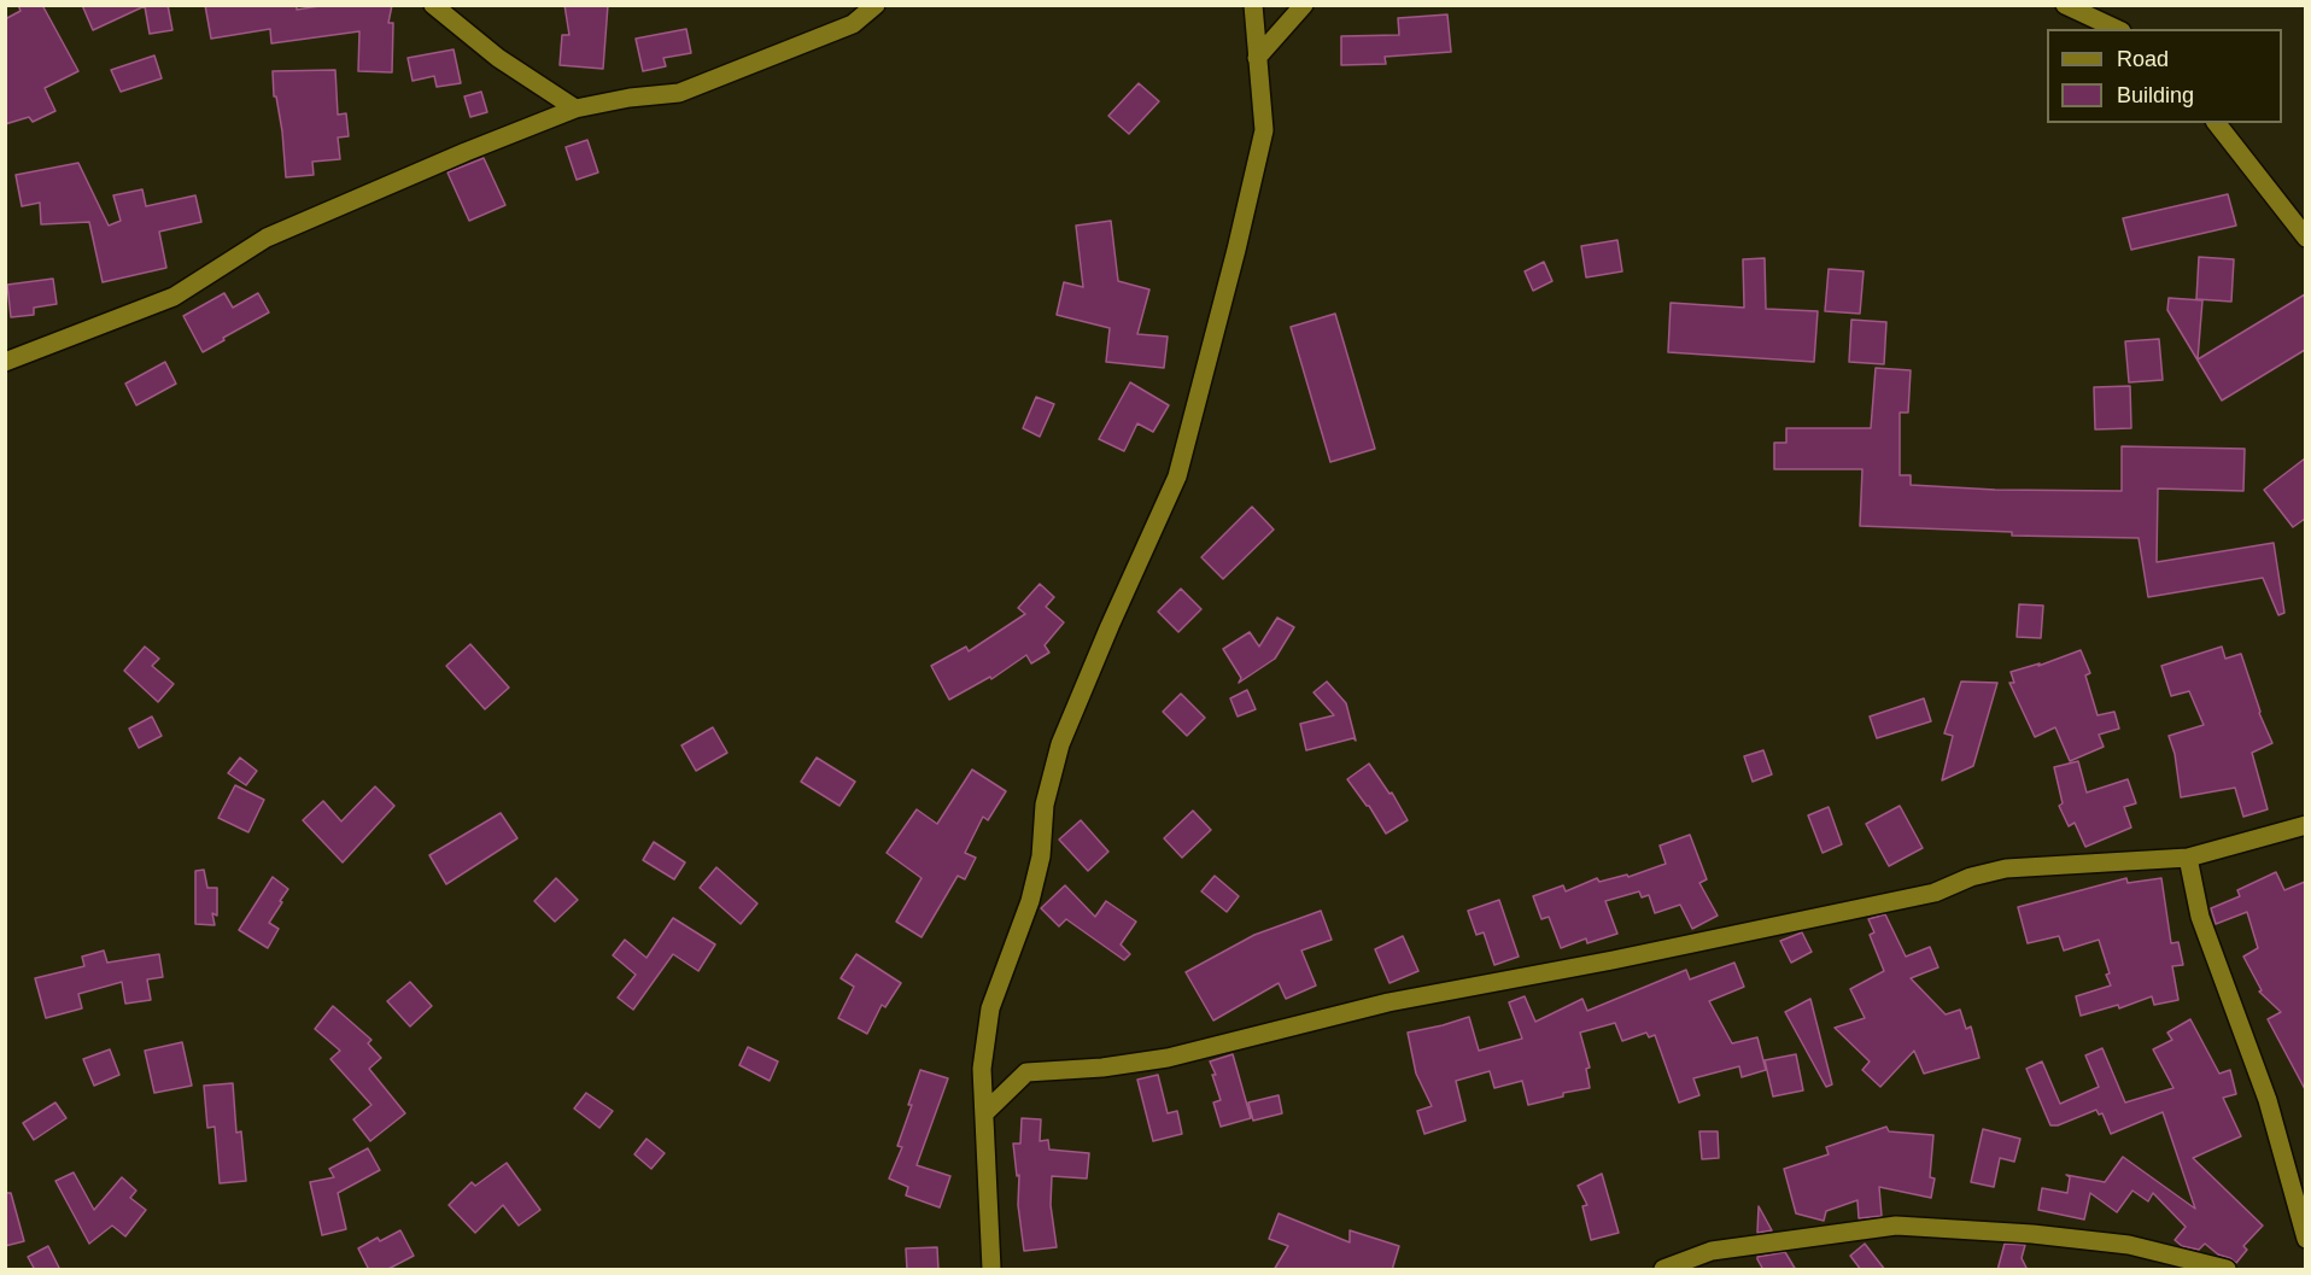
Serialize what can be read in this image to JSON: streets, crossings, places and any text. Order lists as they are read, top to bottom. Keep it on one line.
{"legend":["Road","Building"]}
